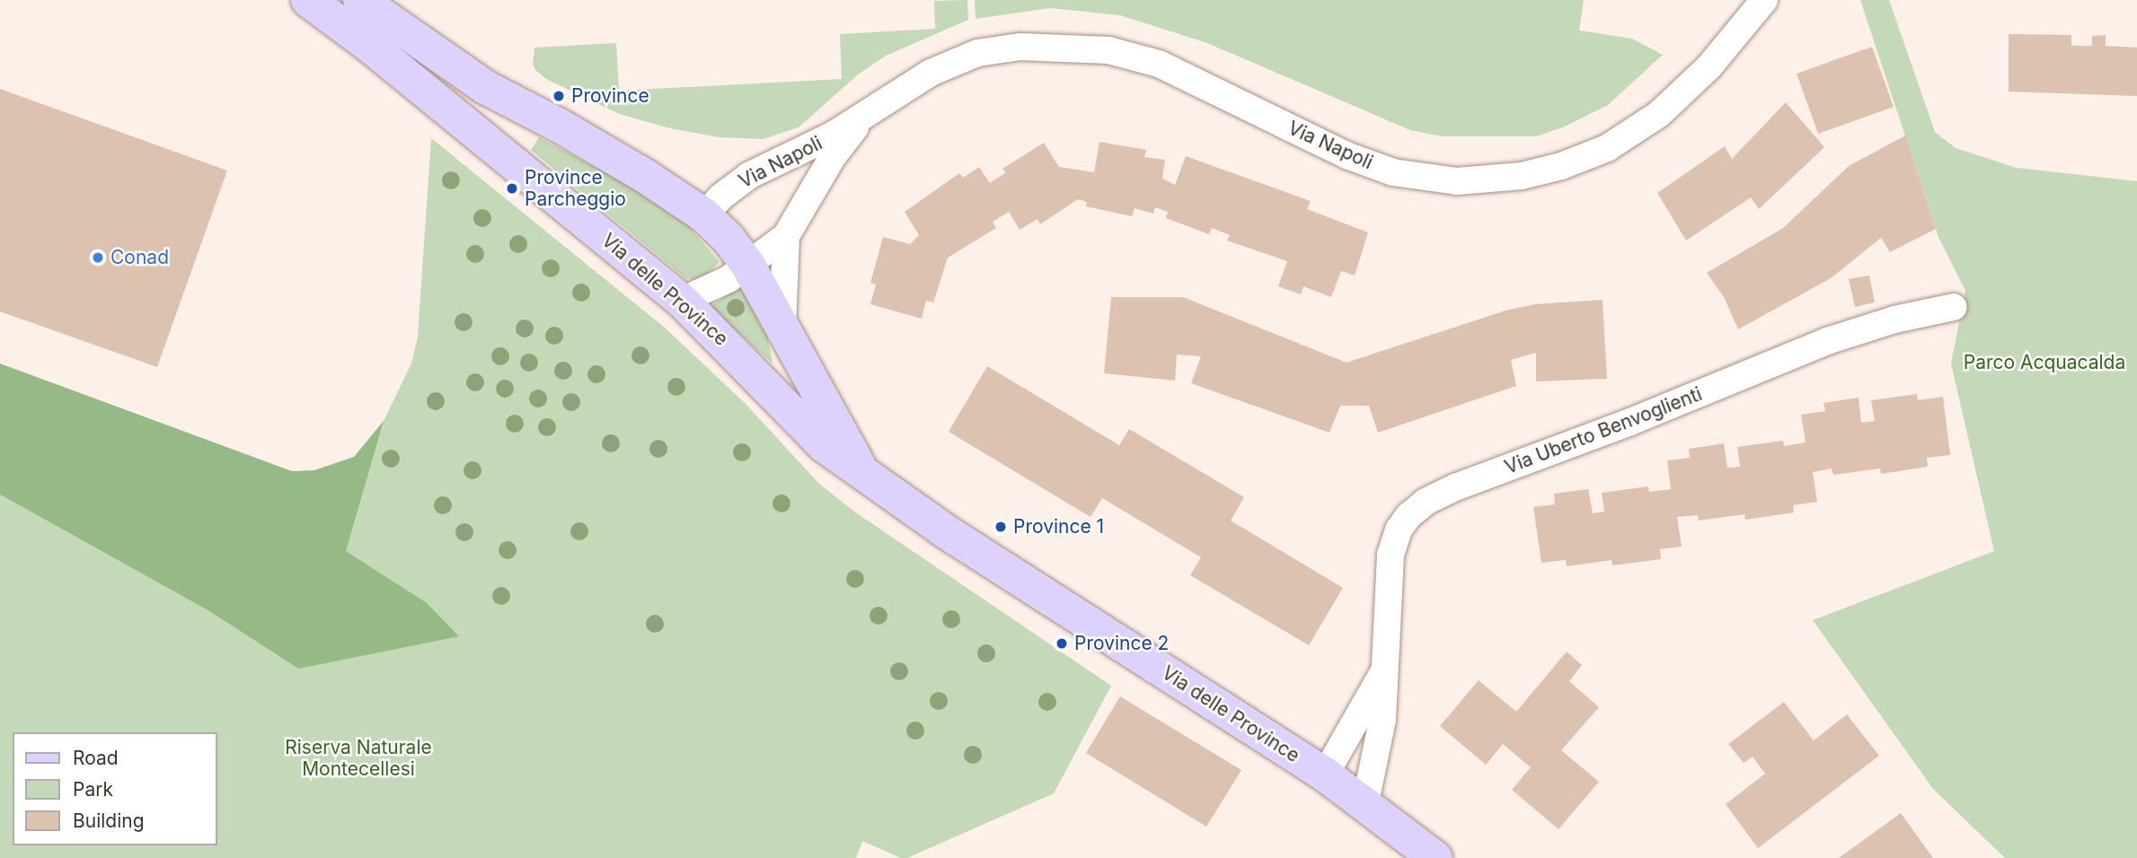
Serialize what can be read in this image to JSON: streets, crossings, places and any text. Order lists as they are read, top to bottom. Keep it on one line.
{"streets":{"main road":["Via delle Province"],"street":["Via Napoli","Via Uberto Benvoglienti"]},"crossings":[["Via Napoli","Via delle Province"],["Via delle Province","Via Uberto Benvoglienti"]],"parks":["Parco Acquacalda","Riserva Naturale Montecellesi"],"places":["Province","Province Parcheggio","Conad","Province 1","Province 2"],"legend":["Road","Park","Building"]}
